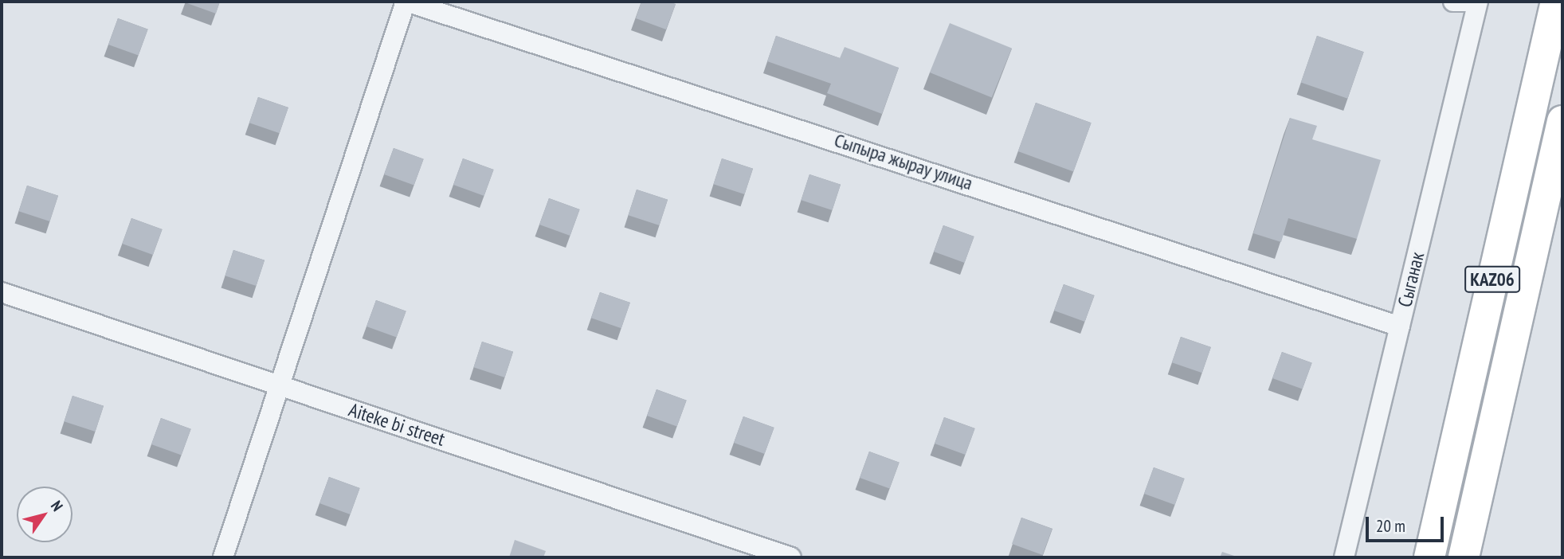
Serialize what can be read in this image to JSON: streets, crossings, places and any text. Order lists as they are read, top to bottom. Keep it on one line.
{"streets":{"highway":["KАZ06"],"street":["Сыпыра жырау улица","Сыганак","Aiteke bi street"]},"crossings":[["Сыпыра жырау улица","Сыганак"]],"scale_bar":"20 m","north":"top right"}
